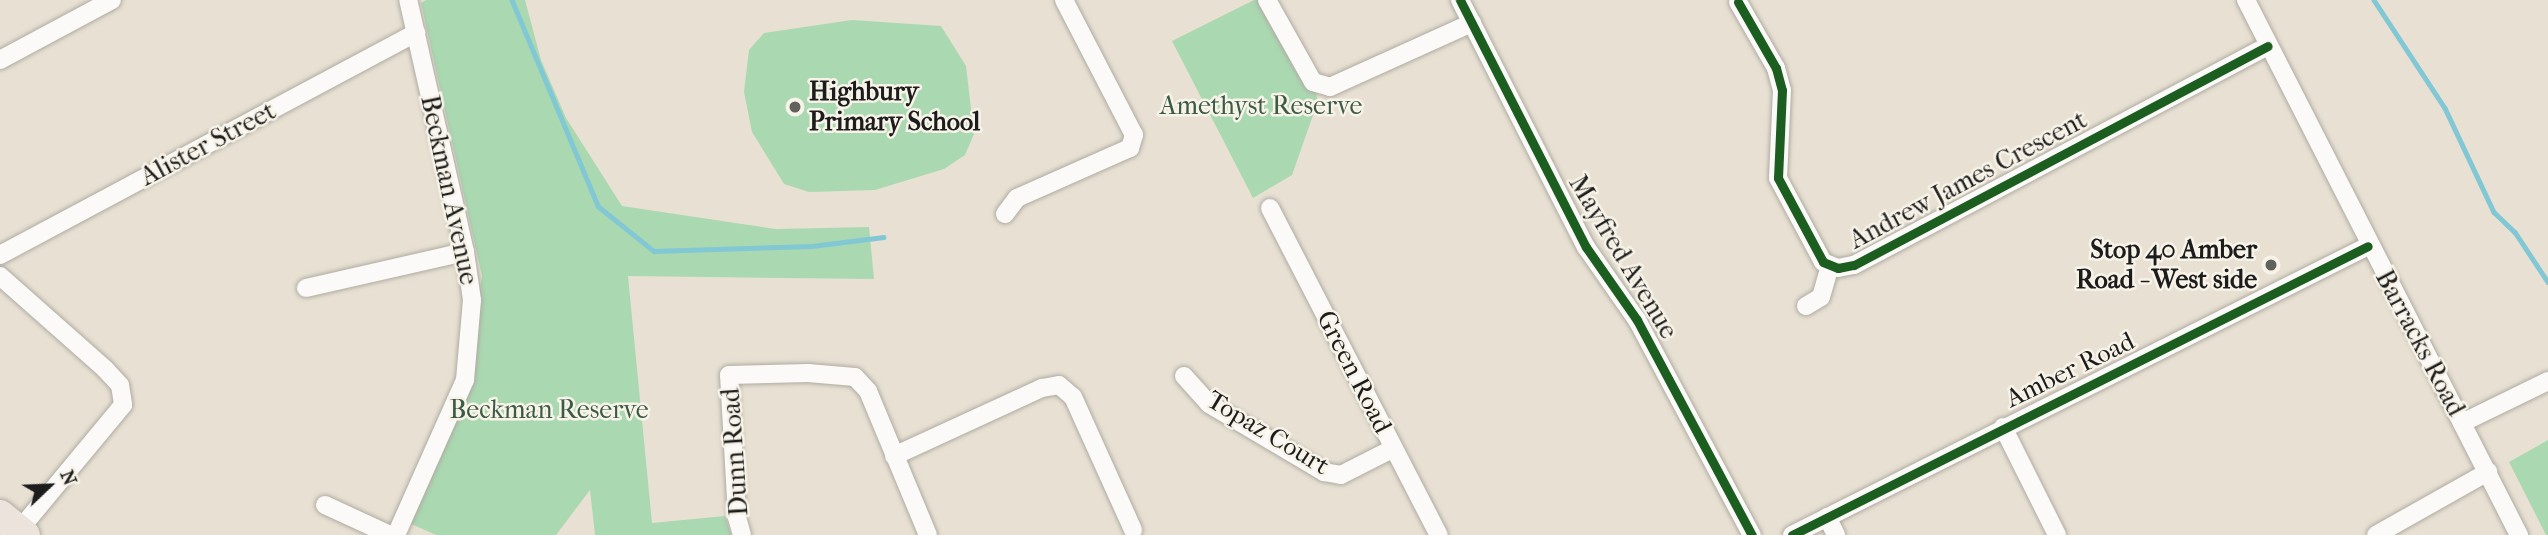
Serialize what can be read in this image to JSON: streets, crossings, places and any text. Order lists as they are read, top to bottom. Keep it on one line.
{"streets":{"street":["Alister Street","Andrew James Crescent","Beckman Avenue","Mayfred Avenue","Barracks Road","Amber Road","Green Road","Topaz Court","Dunn Road"]},"crossings":[["Alister Street","Beckman Avenue"],["Andrew James Crescent","Barracks Road"],["Barracks Road","Amber Road"],["Green Road","Topaz Court"]],"parks":["Amethyst Reserve","Beckman Reserve"],"places":["Highbury Primary School","Stop 40 Amber Road - West side"],"north":"top right"}
